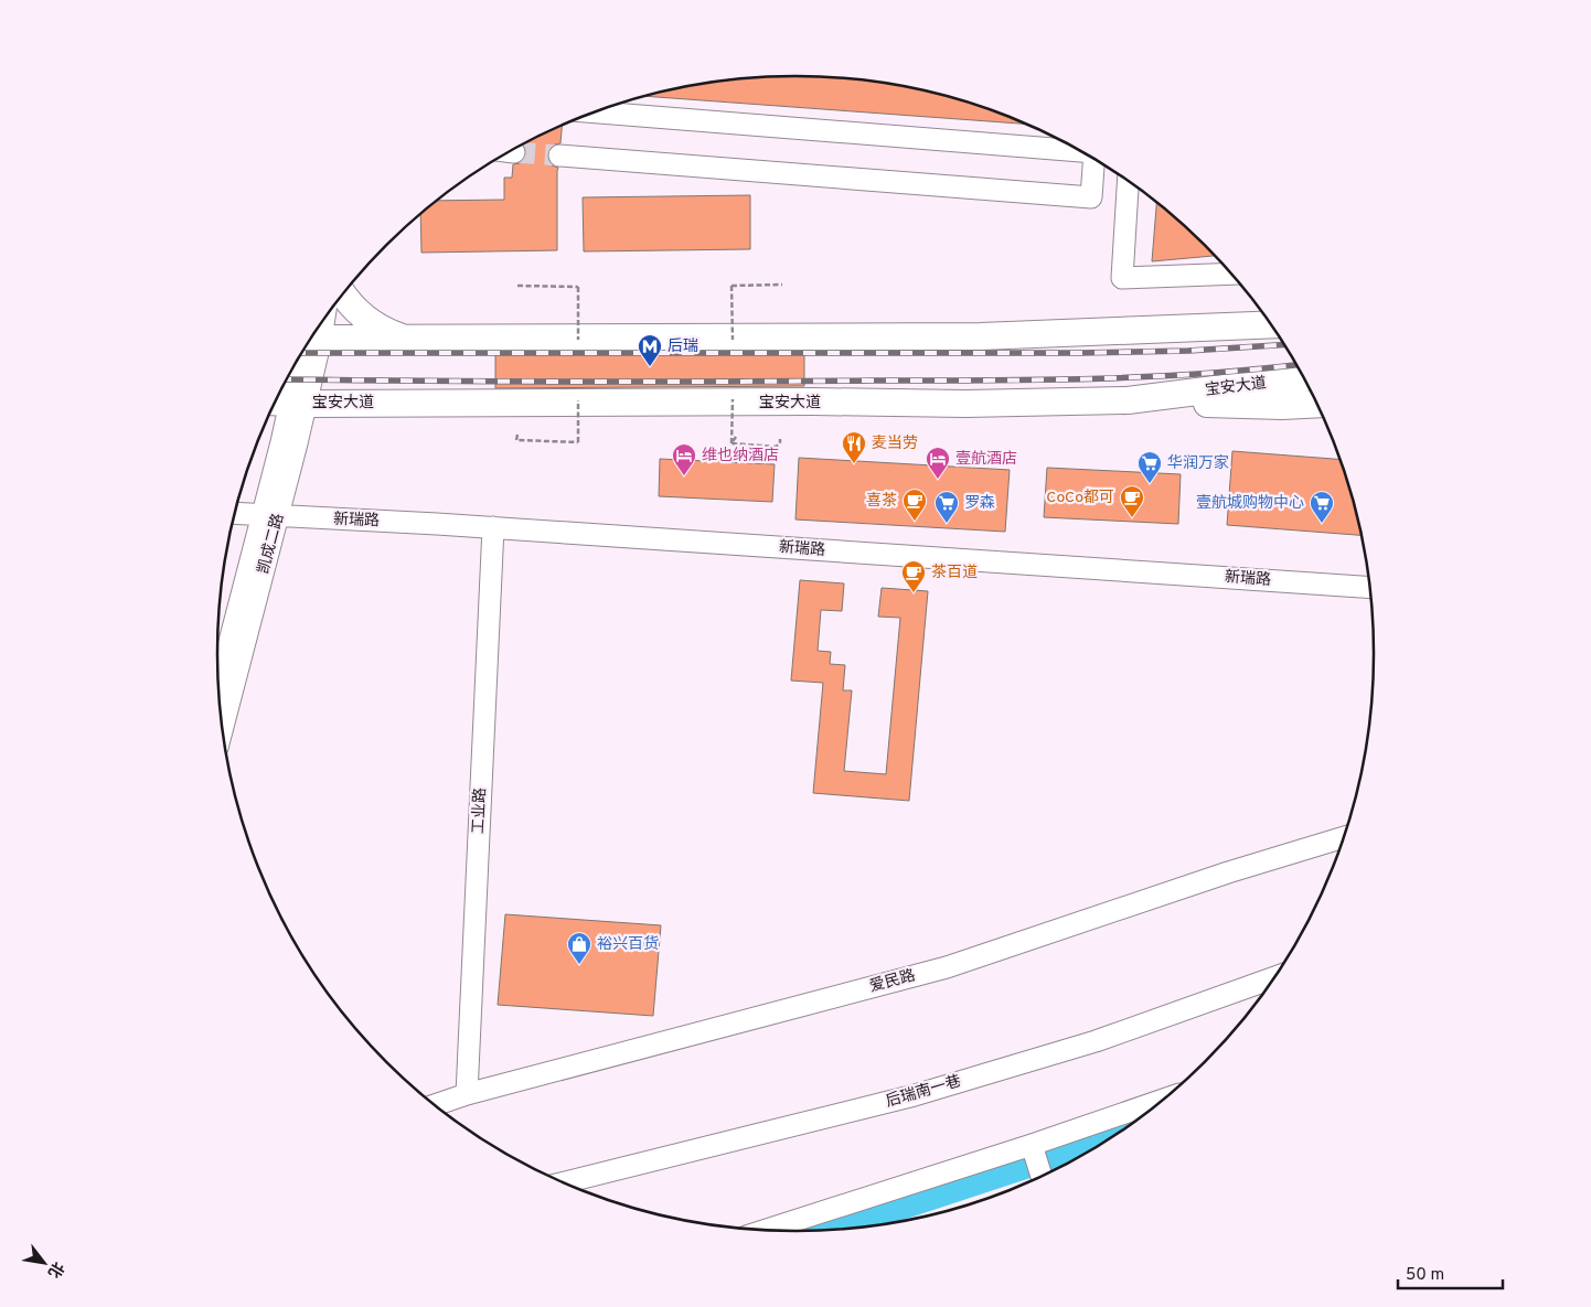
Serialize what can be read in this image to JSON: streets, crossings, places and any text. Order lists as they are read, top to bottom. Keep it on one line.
{"streets":{"main road":["宝安大道"],"street":["新瑞路","凯成二路","工业路","爱民路","后瑞南一巷"]},"crossings":[["宝安大道","凯成二路"],["新瑞路","凯成二路"],["新瑞路","工业路"],["工业路","爱民路"]],"places":{"metro station":["后瑞"],"restaurant":["麦当劳"],"hotel":["维也纳酒店","壹航酒店"],"supermarket":["华润万家","罗森","壹航城购物中心"],"cafe":["CoCo都可","喜茶","茶百道"],"shop":["裕兴百货"]},"scale_bar":"50 m","north":"bottom right"}
